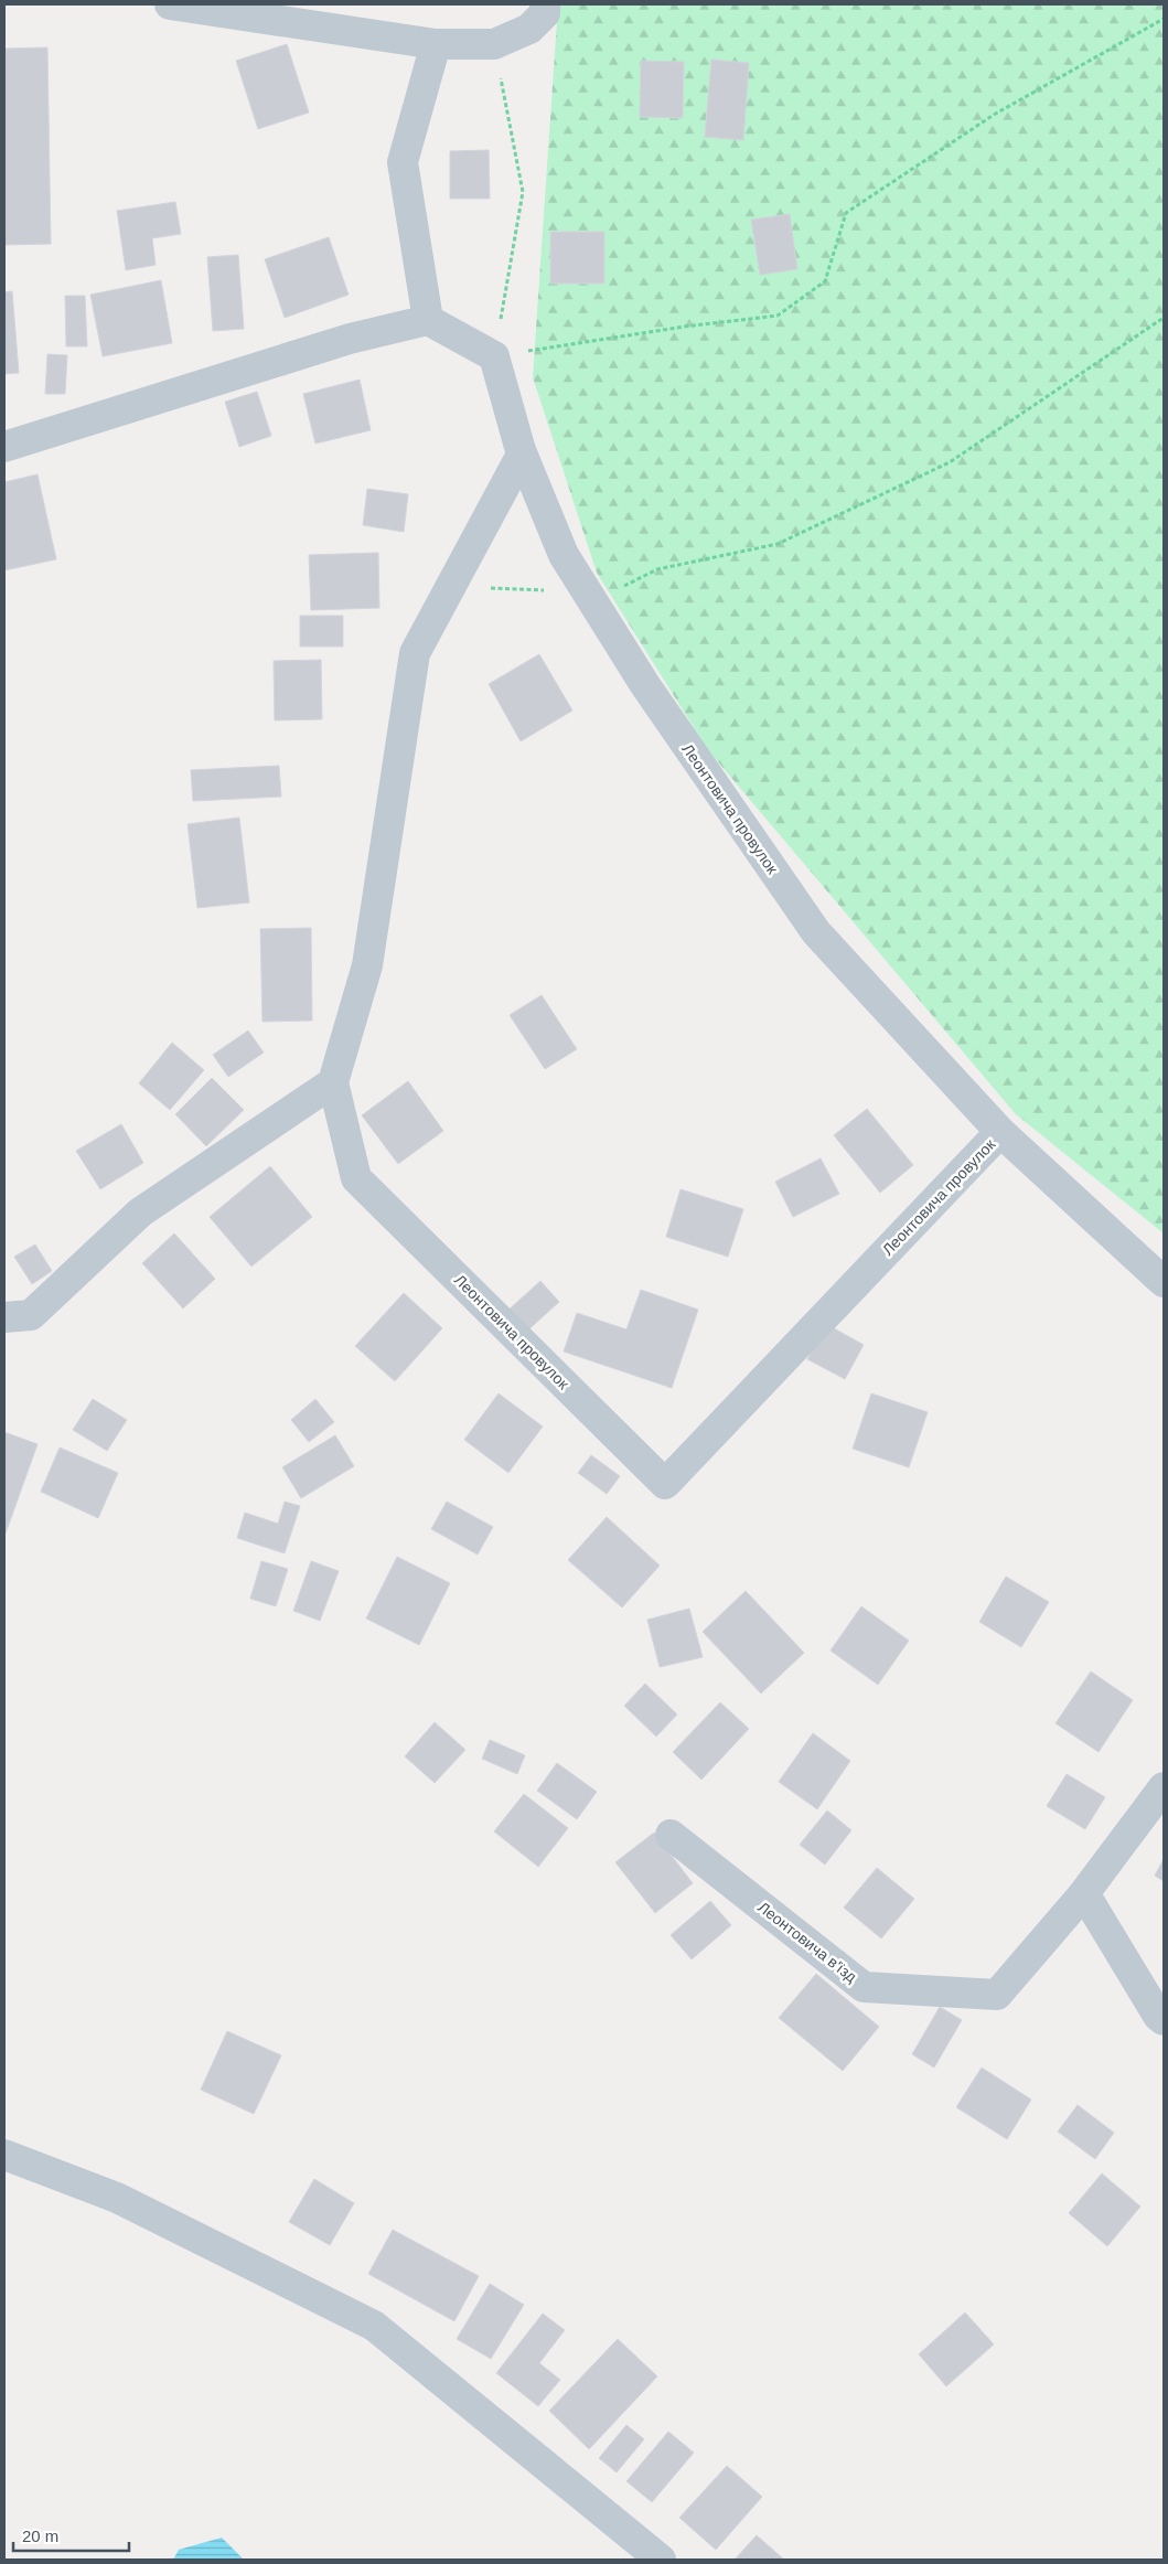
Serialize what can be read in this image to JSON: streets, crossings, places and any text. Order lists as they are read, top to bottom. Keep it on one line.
{"streets":{"street":["Леонтовича провулок","Леонтовича в'їзд"]},"scale_bar":"20 m"}
